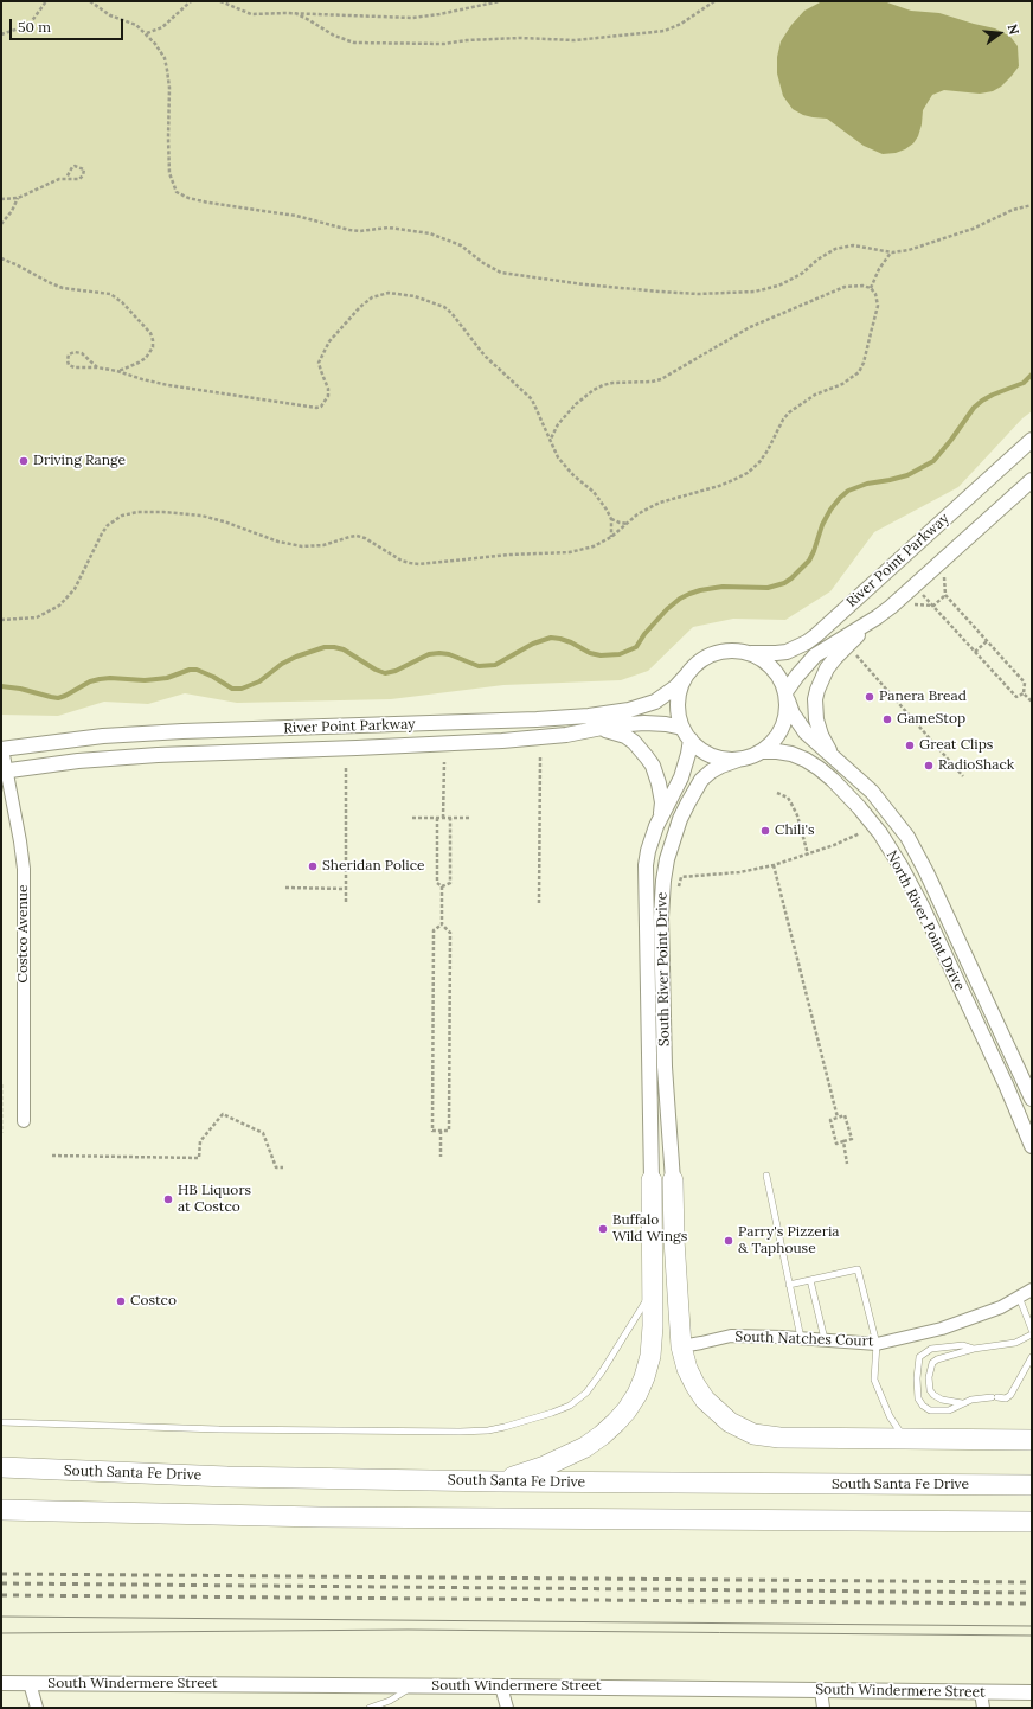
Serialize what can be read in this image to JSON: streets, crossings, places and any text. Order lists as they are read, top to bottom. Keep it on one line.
{"streets":{"highway":["South Santa Fe Drive"],"street":["River Point Parkway","North River Point Drive","Costco Avenue","South River Point Drive","South Natches Court","South Windermere Street"]},"crossings":[["River Point Parkway","North River Point Drive"],["River Point Parkway","Costco Avenue"],["River Point Parkway","South River Point Drive"],["North River Point Drive","South River Point Drive"]],"places":["Driving Range","Panera Bread","GameStop","Great Clips","RadioShack","Chili's","Sheridan Police","HB Liquors at Costco","Buffalo Wild Wings","Parry's Pizzeria & Taphouse","Costco"],"scale_bar":"50 m","north":"right"}
